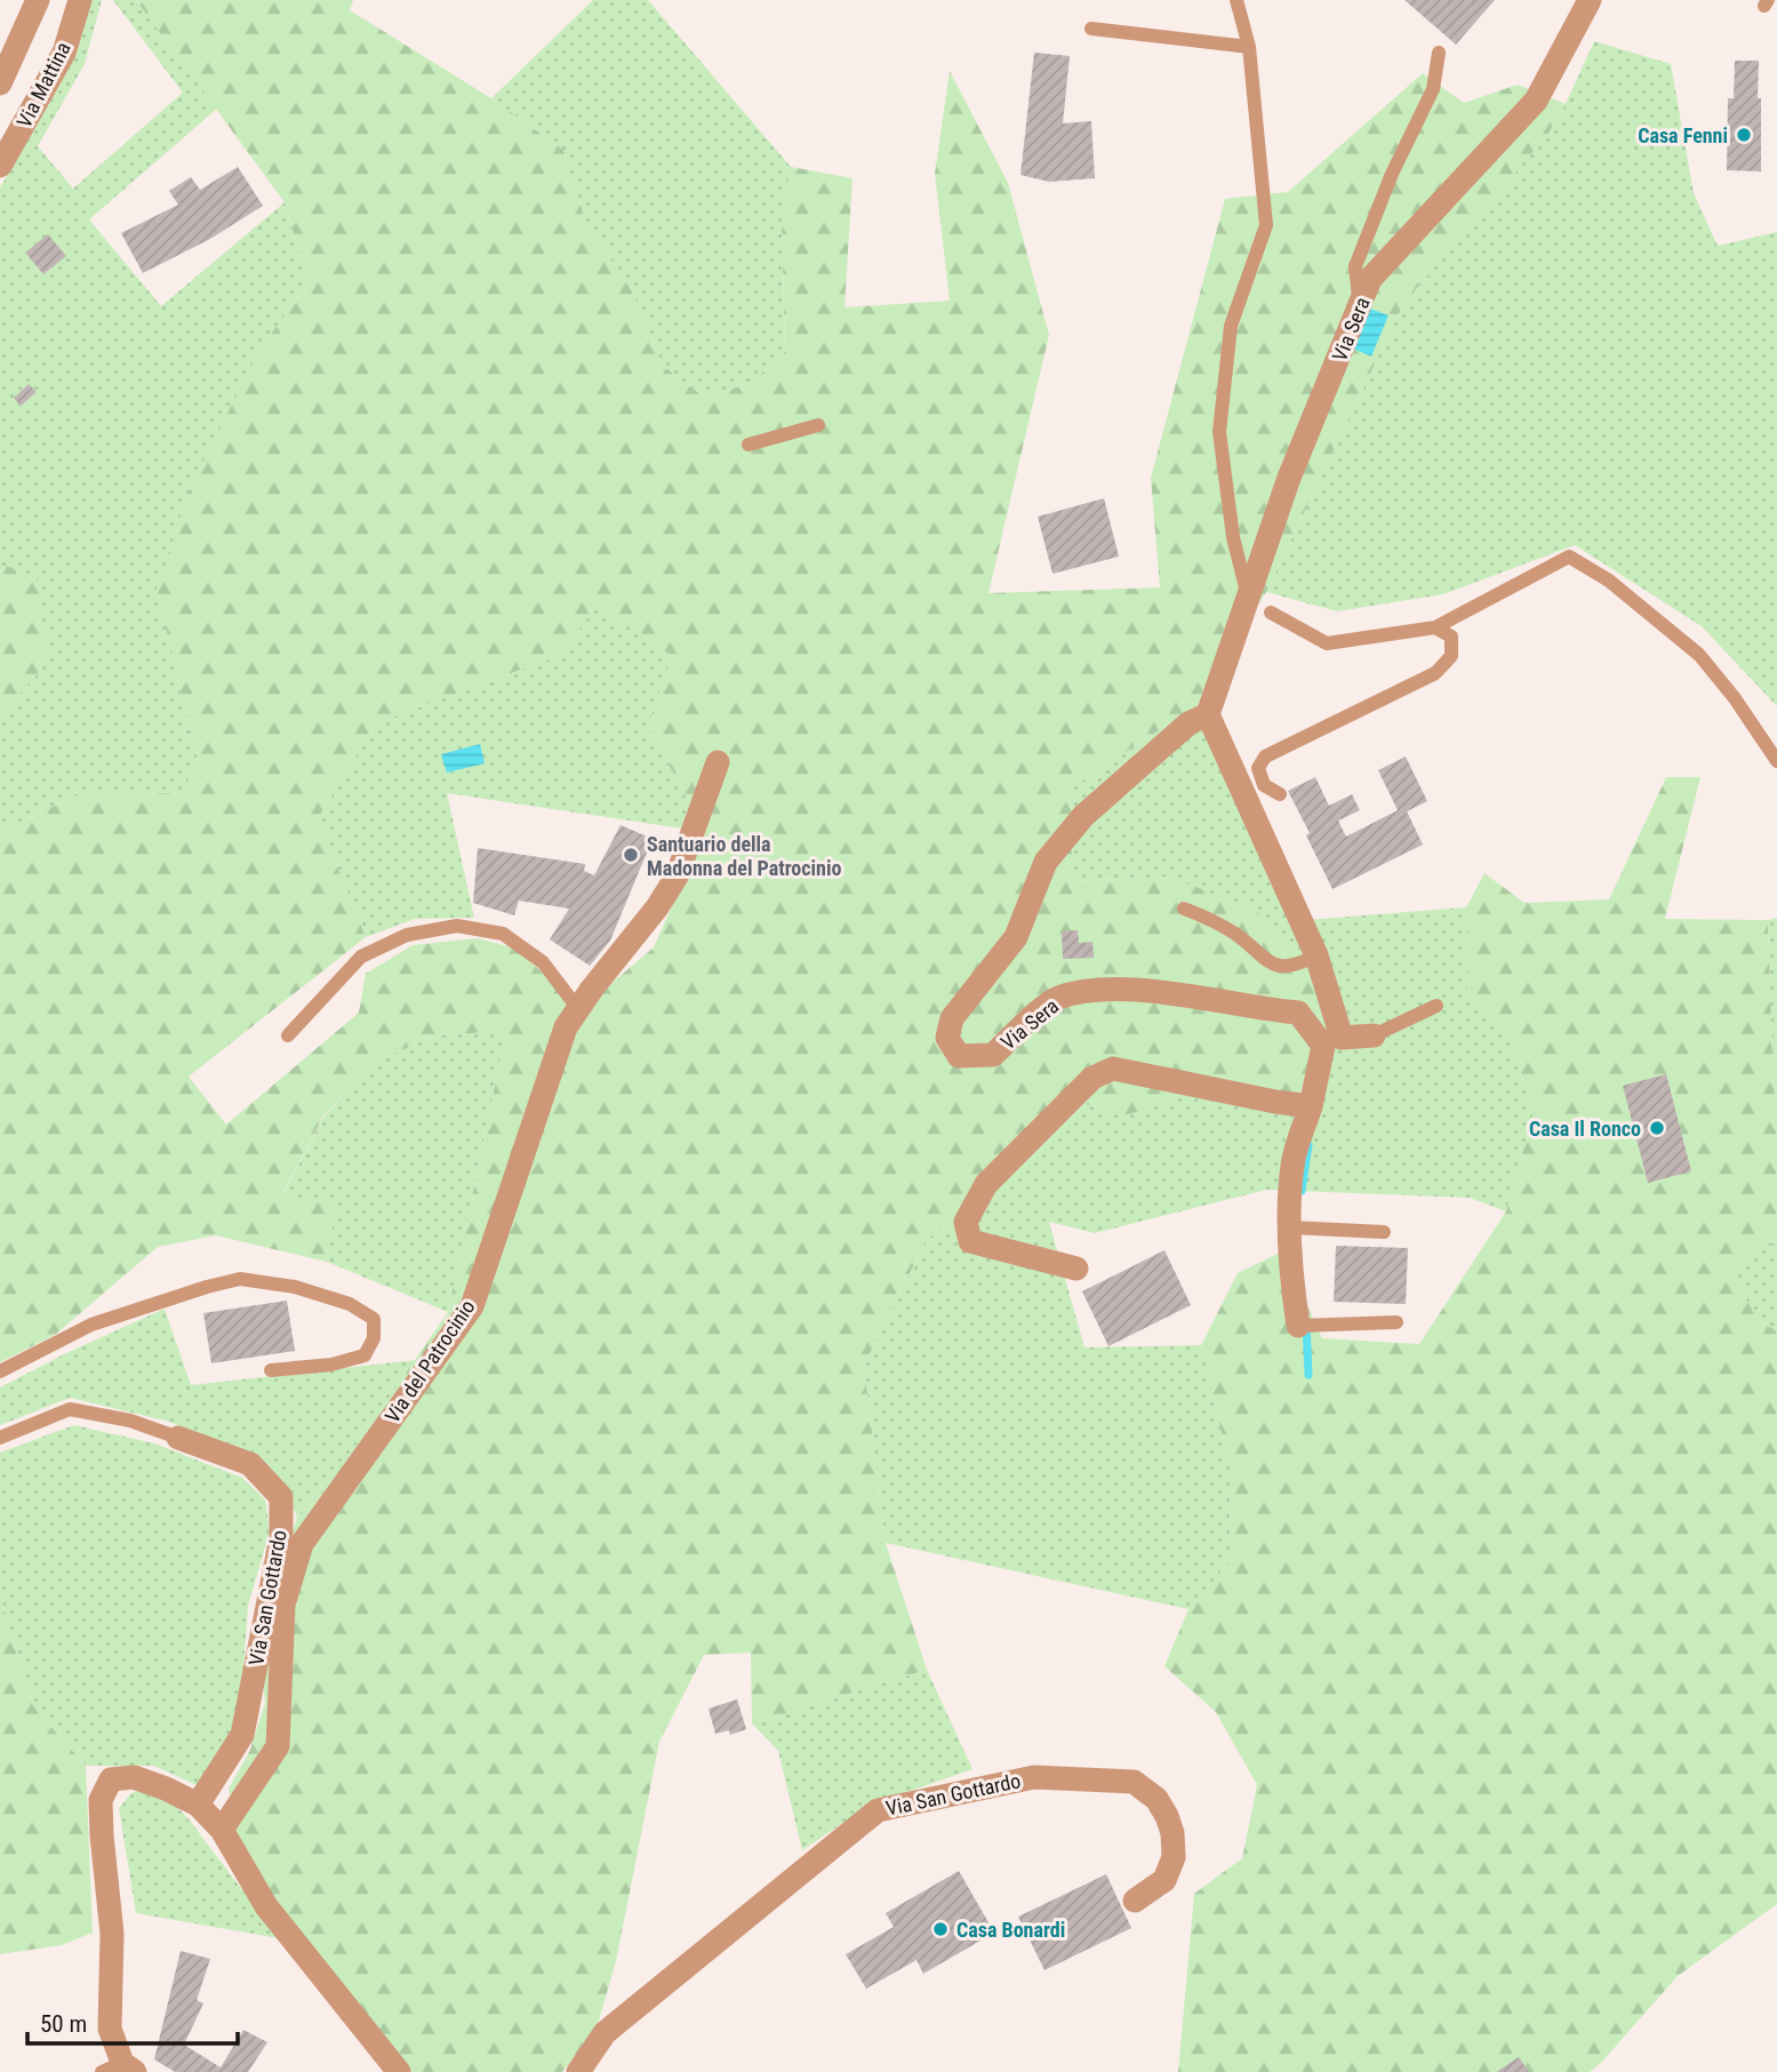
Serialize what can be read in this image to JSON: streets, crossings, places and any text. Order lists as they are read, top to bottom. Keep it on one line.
{"streets":{"street":["Via Mattina","Via Sera","Via del Patrocinio","Via San Gottardo"]},"places":["Casa Fenni","Santuario della Madonna del Patrocinio","Casa Il Ronco","Casa Bonardi"],"scale_bar":"50 m"}
